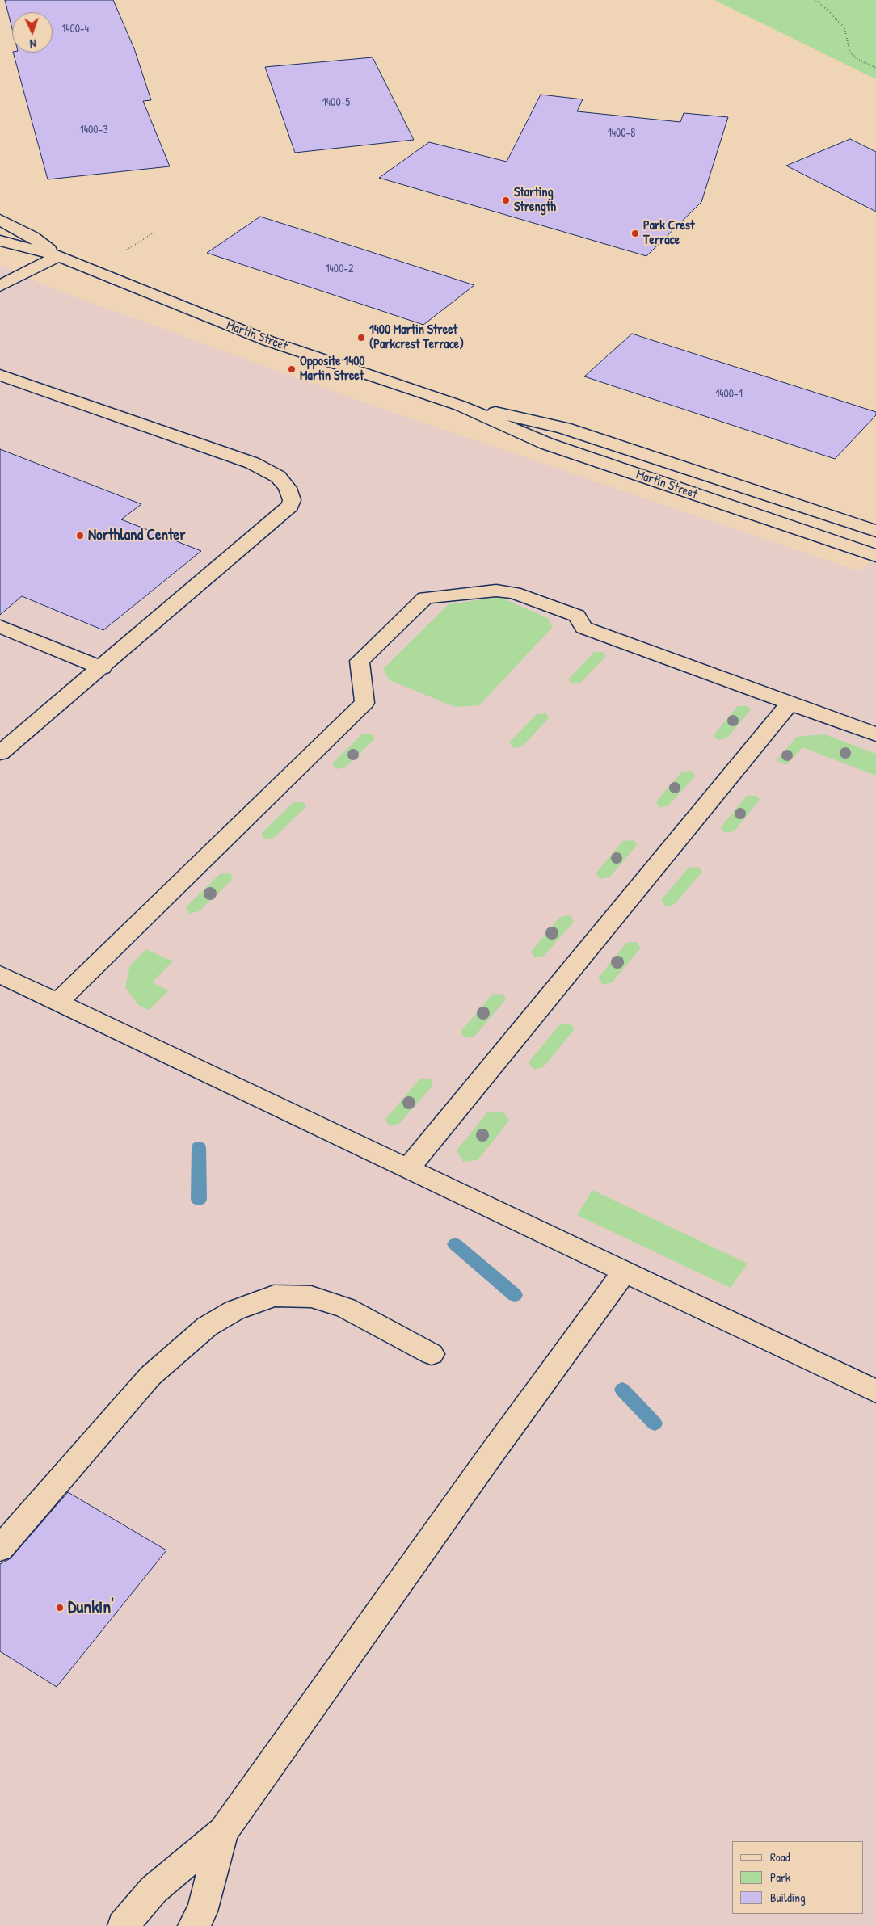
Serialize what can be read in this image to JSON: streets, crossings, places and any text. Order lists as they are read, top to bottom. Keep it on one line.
{"streets":{"street":["Martin Street"]},"places":["Starting Strength","Park Crest Terrace","1400 Martin Street (Parkcrest Terrace)","Opposite 1400 Martin Street","Northland Center","Dunkin'"],"house_numbers":["1400-4","1400-5","1400-3","1400-8","1400-2","1400-1"],"legend":["Road","Park","Building"],"north":"bottom"}
